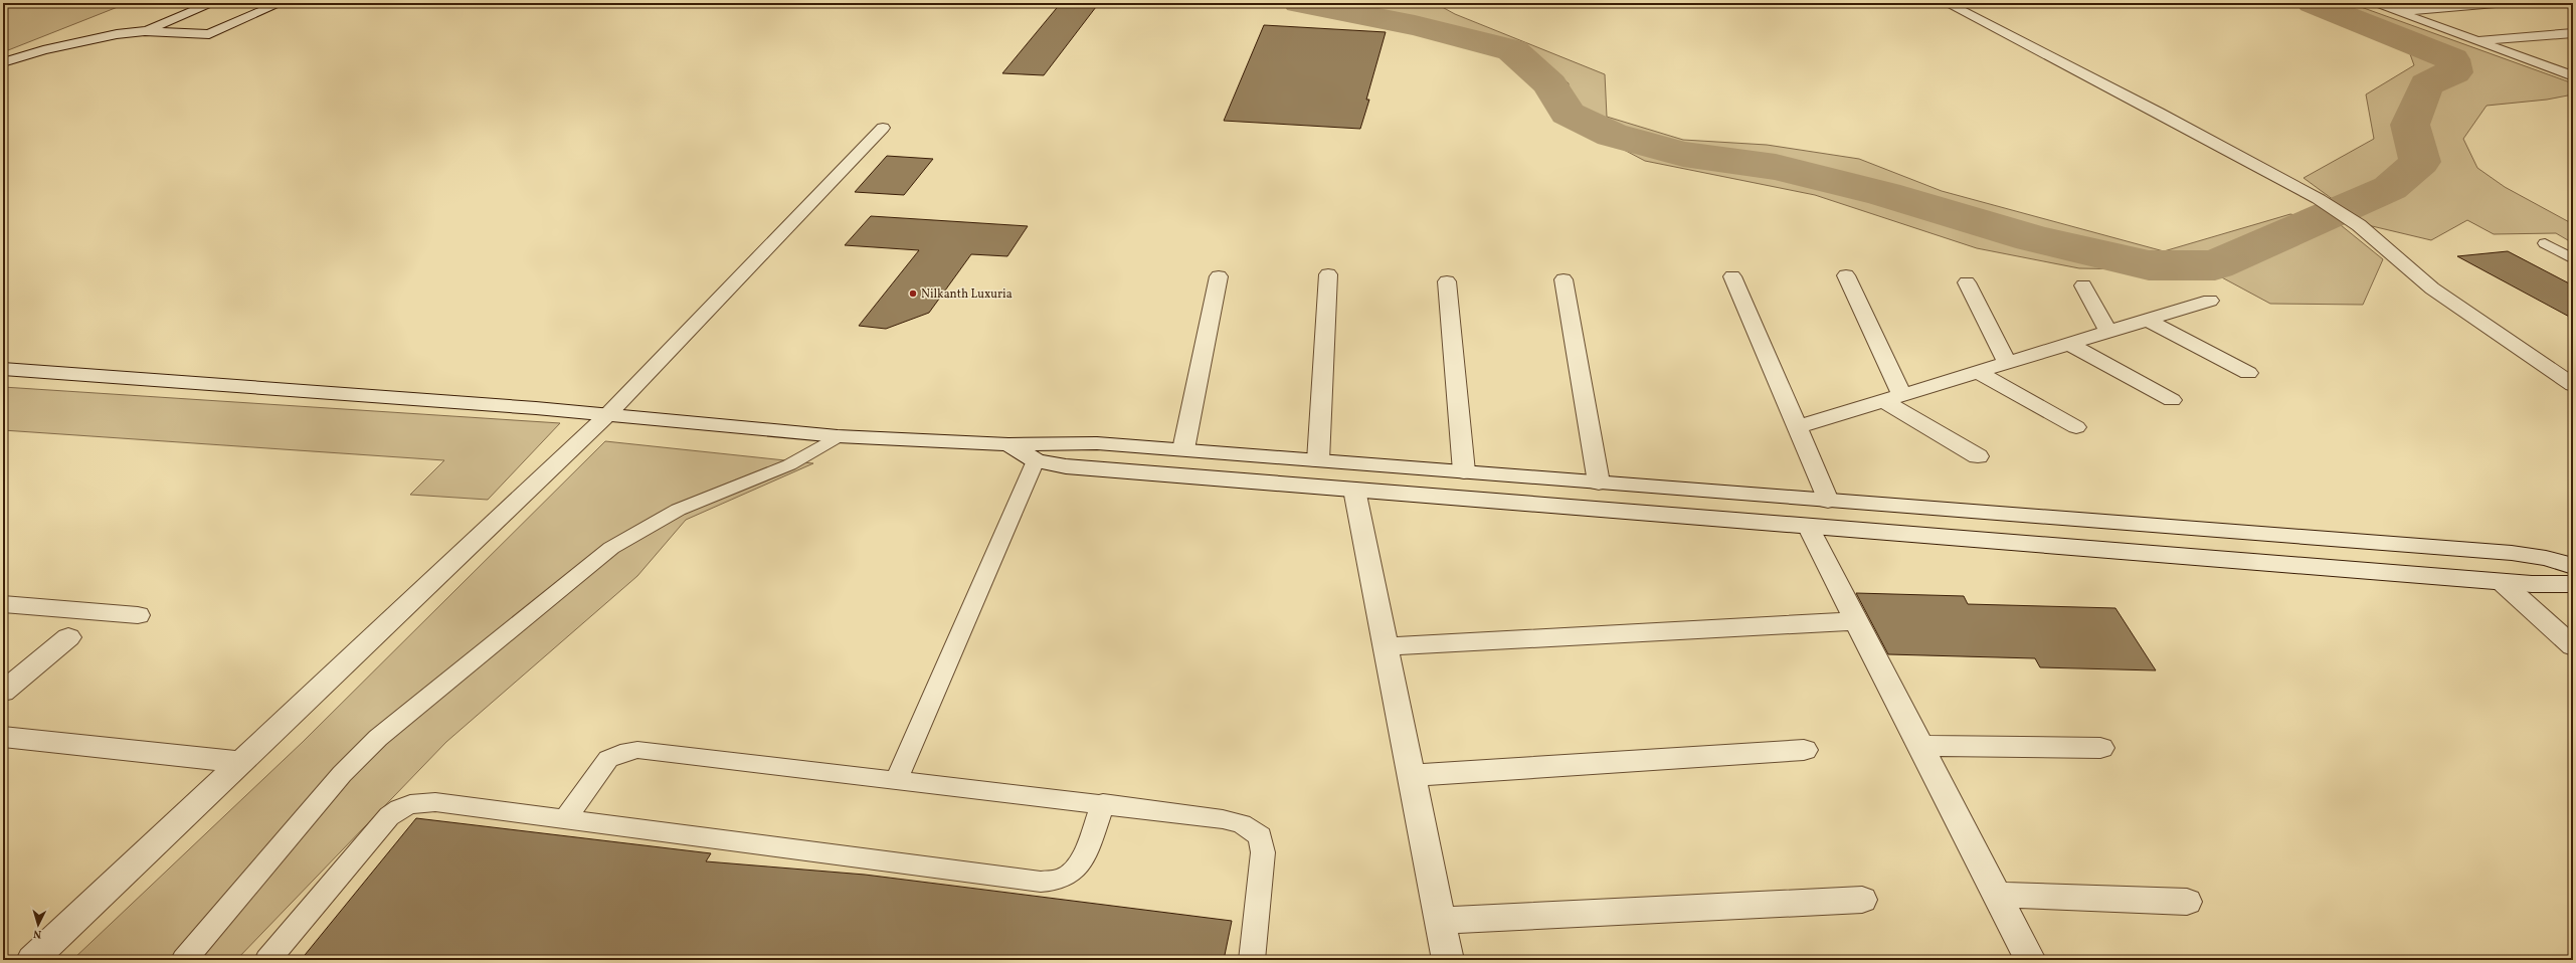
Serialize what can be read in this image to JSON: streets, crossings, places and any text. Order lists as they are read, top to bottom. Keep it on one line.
{"places":["Nilkanth Luxuria"],"north":"bottom"}
